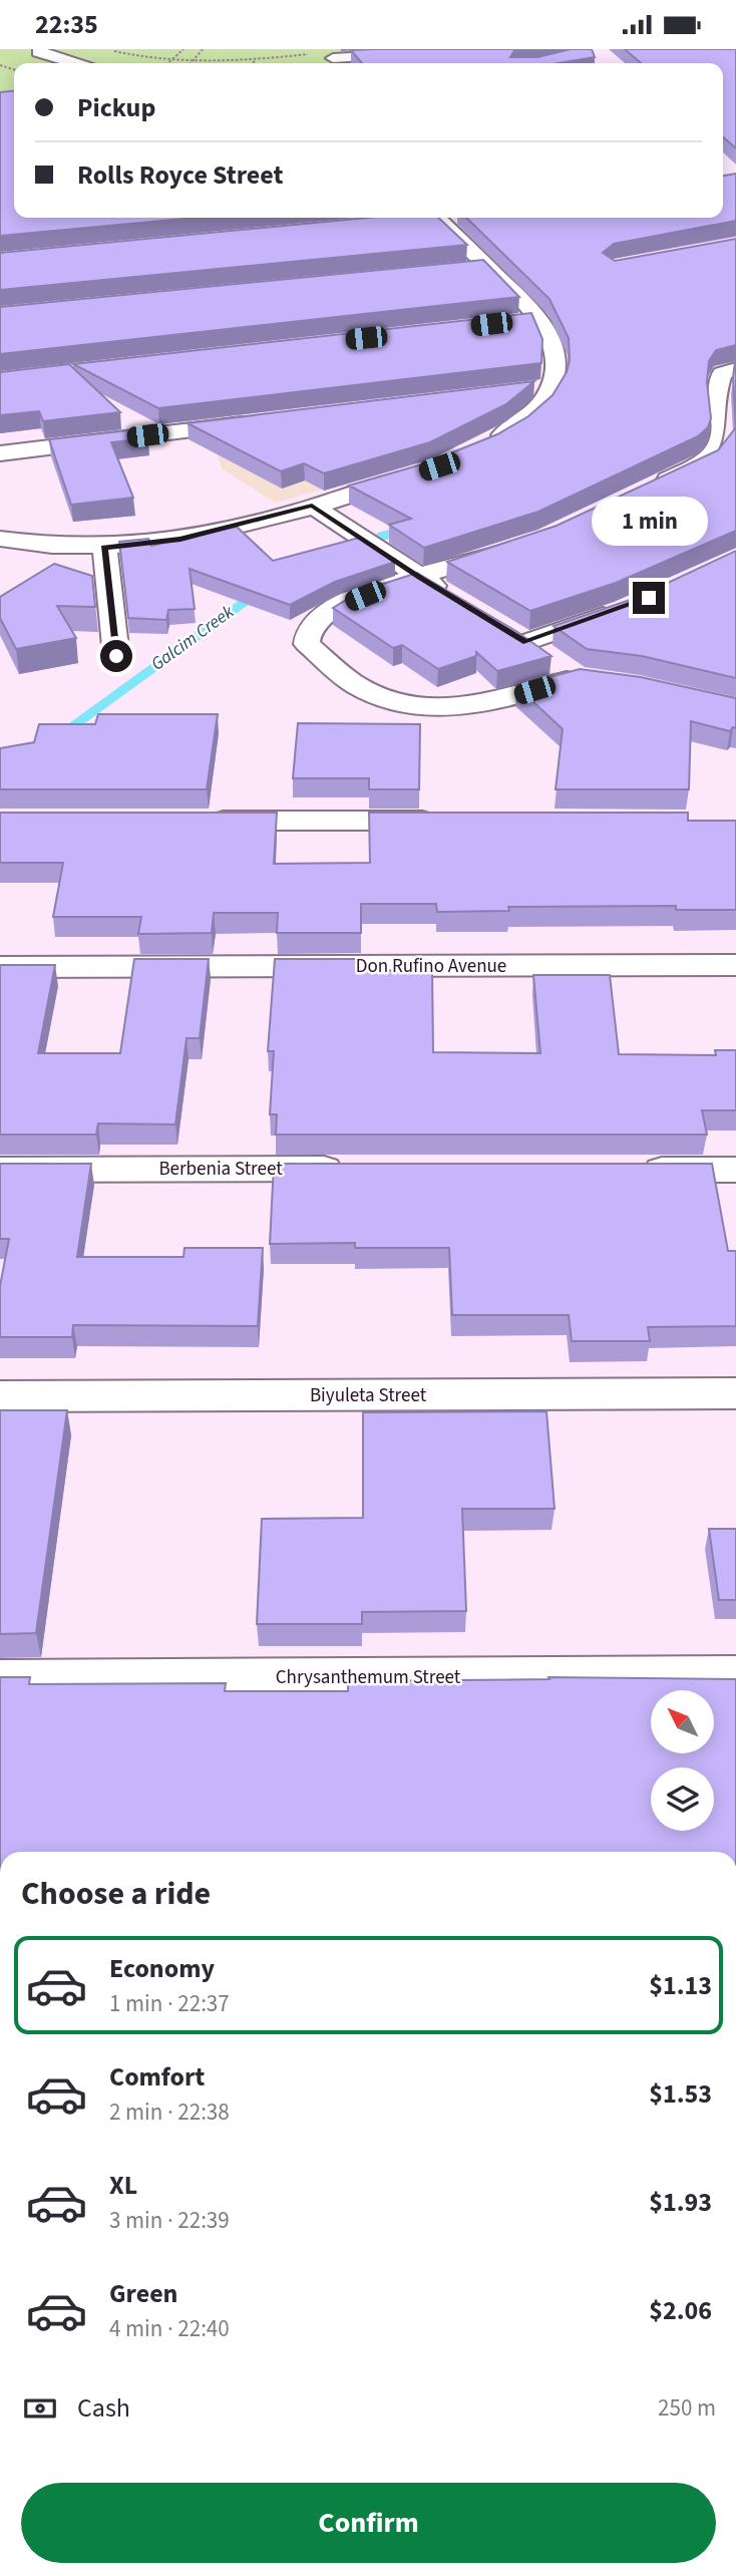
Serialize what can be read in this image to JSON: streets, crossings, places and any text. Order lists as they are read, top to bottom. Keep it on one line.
{"streets":{"street":["Don Rufino Avenue","Berbenia Street","Biyuleta Street","Chrysanthemum Street"]},"water":["Galcim Creek"],"north":"top left","page":{"status":"22:35","banner":["Pickup","Rolls Royce Street"],"bubble":"1 min","heading":"Choose a ride","list":[{"name":"Economy","note":"1 min · 22:37","value":"$1.13"},{"name":"Comfort","note":"2 min · 22:38","value":"$1.53"},{"name":"XL","note":"3 min · 22:39","value":"$1.93"},{"name":"Green","note":"4 min · 22:40","value":"$2.06"}],"pay":["Cash","250 m"],"buttons":"Confirm"}}
